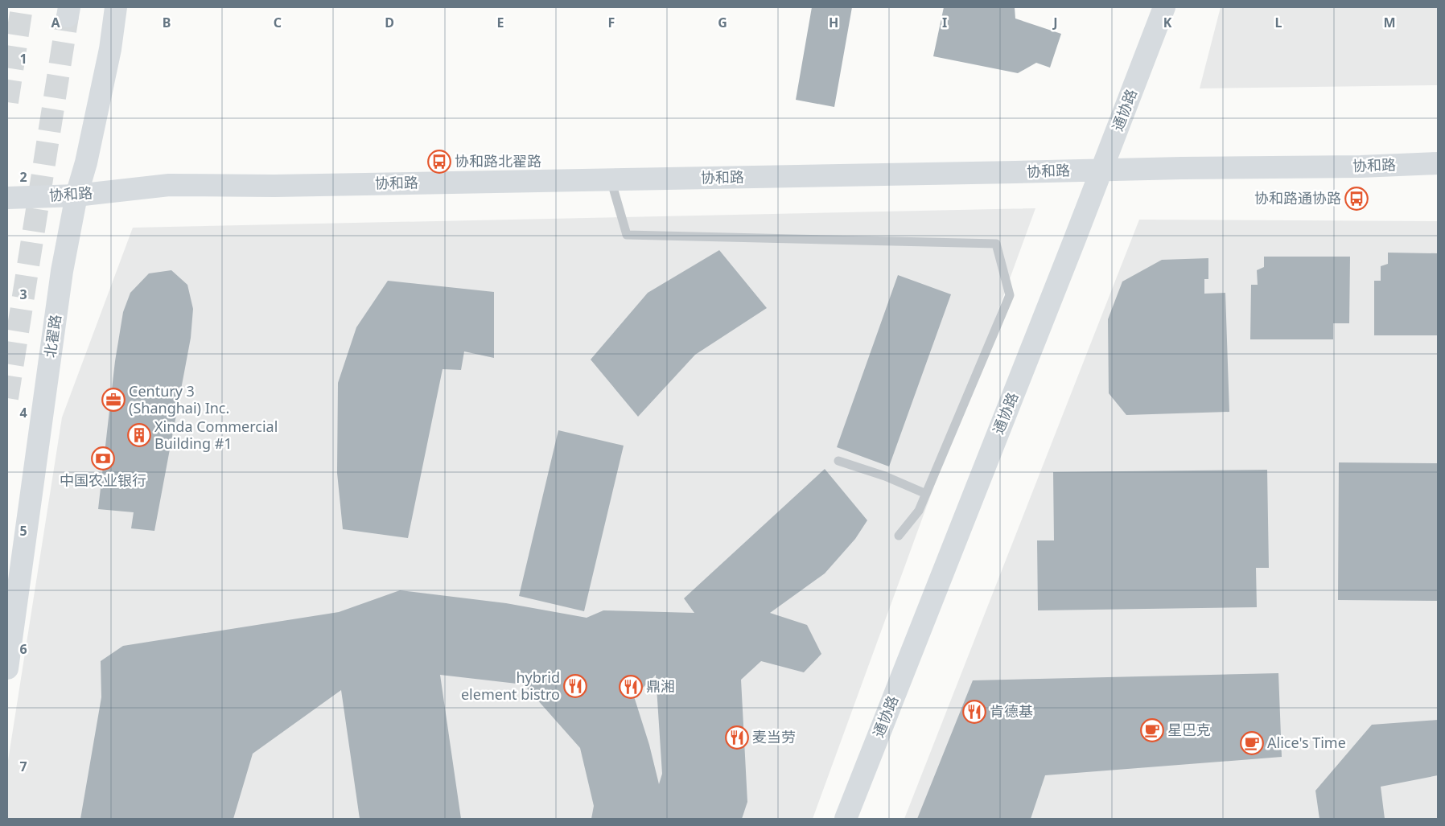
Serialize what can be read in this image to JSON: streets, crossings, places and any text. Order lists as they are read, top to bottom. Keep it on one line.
{"streets":{"main road":["通协路","协和路","北翟路"]},"crossings":[["通协路","协和路"],["协和路","北翟路"]],"places":{"bus stop":["协和路北翟路","协和路通协路"],"office":["Century 3 (Shanghai) Inc."],"building":["Xinda Commercial Building #1"],"bank":["中国农业银行"],"restaurant":["hybrid element bistro","鼎湘","肯德基","麦当劳"],"cafe":["星巴克","Alice's Time"]},"grid":{"columns":["A","B","C","D","E","F","G","H","I","J","K","L","M"],"rows":["1","2","3","4","5","6","7"]}}
